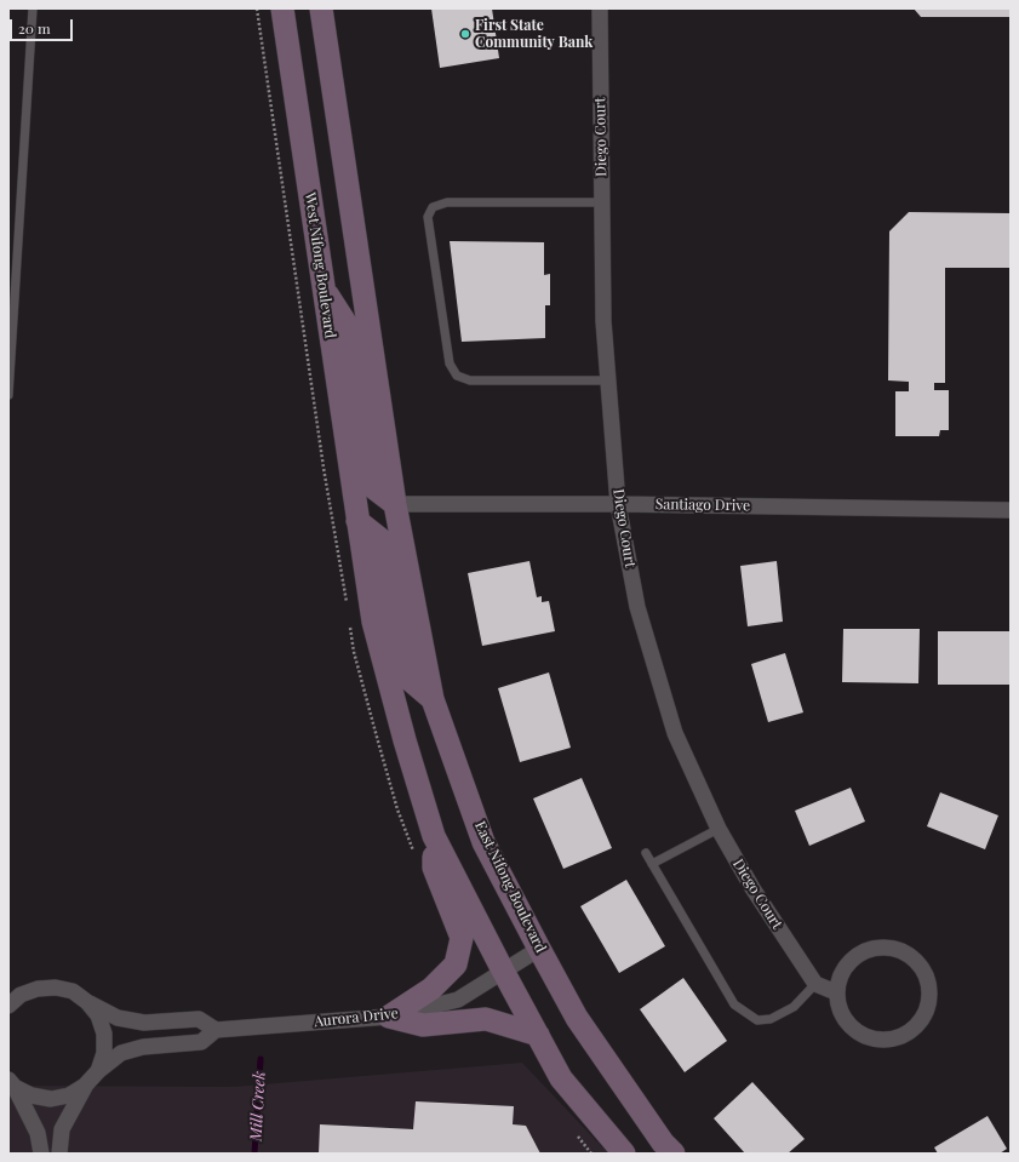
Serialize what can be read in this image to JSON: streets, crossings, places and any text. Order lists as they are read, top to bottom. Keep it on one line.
{"streets":{"main road":["West Nifong Boulevard","East Nifong Boulevard"],"street":["Diego Court","Santiago Drive","Aurora Drive"]},"crossings":[["Diego Court","Santiago Drive"],["Santiago Drive","East Nifong Boulevard"],["East Nifong Boulevard","Aurora Drive"]],"water":["Mill Creek"],"places":["First State Community Bank"],"scale_bar":"20 m"}
